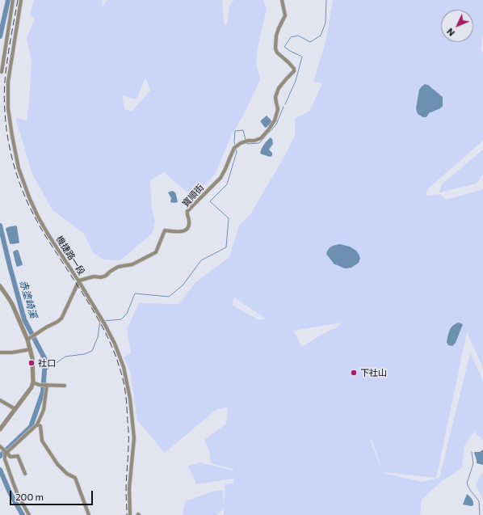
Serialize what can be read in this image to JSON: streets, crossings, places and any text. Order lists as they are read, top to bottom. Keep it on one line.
{"streets":{"street":["寶順街","機捷路一段"]},"crossings":[["寶順街","機捷路一段"]],"water":["赤塗崎溪"],"places":["社口","下社山"],"scale_bar":"200 m","north":"bottom left"}
